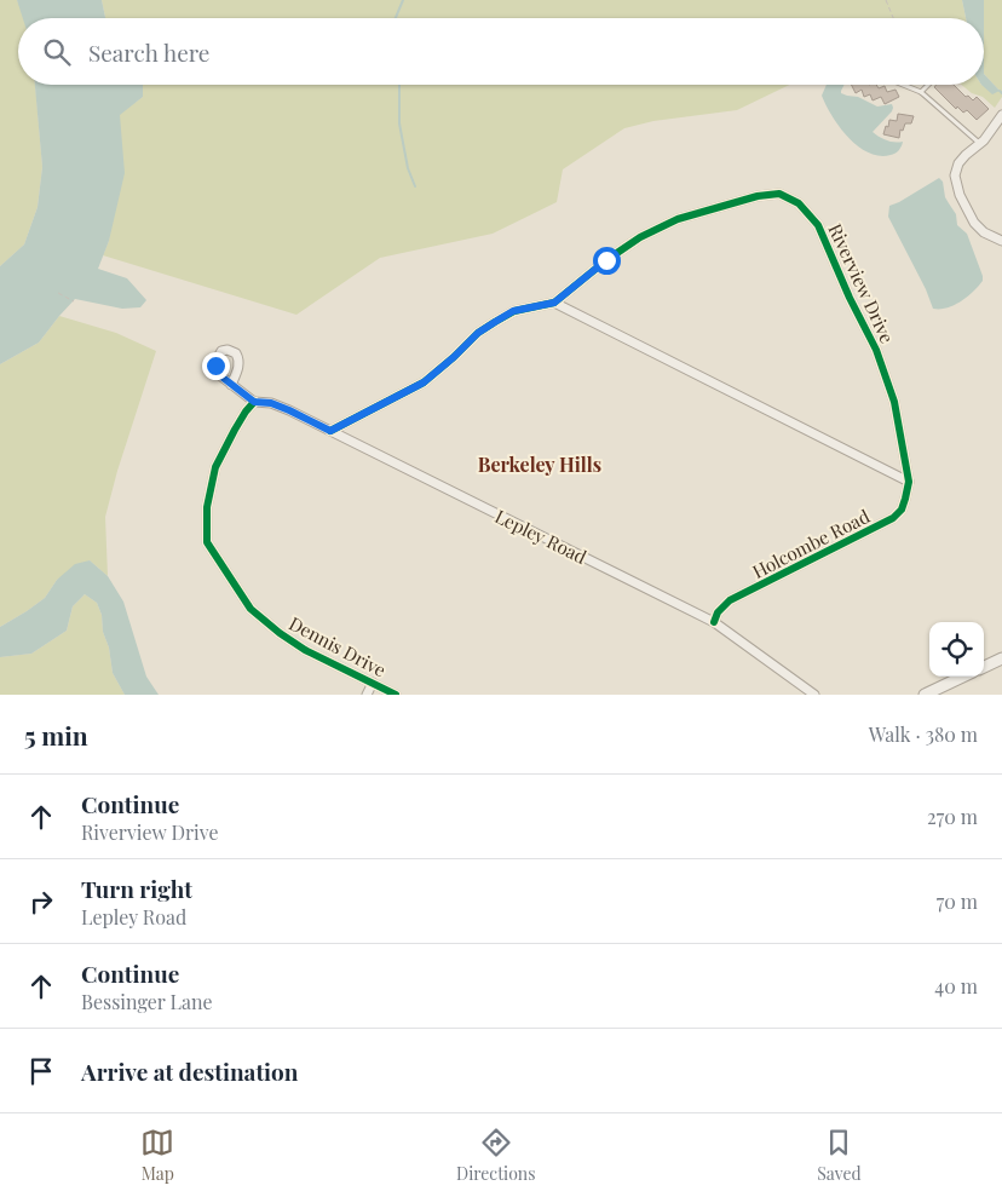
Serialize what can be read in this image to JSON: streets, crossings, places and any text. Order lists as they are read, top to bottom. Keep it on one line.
{"streets":{"street":["Riverview Drive","Lepley Road","Holcombe Road","Dennis Drive"]},"crossings":[["Riverview Drive","Lepley Road"],["Riverview Drive","Holcombe Road"],["Lepley Road","Holcombe Road"],["Lepley Road","Dennis Drive"]],"districts":["Berkeley Hills"],"page":{"search":"Search here","heading":["5 min","Walk · 380 m"],"list":[["Continue","Riverview Drive","270 m"],["Turn right","Lepley Road","70 m"],["Continue","Bessinger Lane","40 m"],"Arrive at destination"],"nav":["Map","Directions","Saved"]}}
